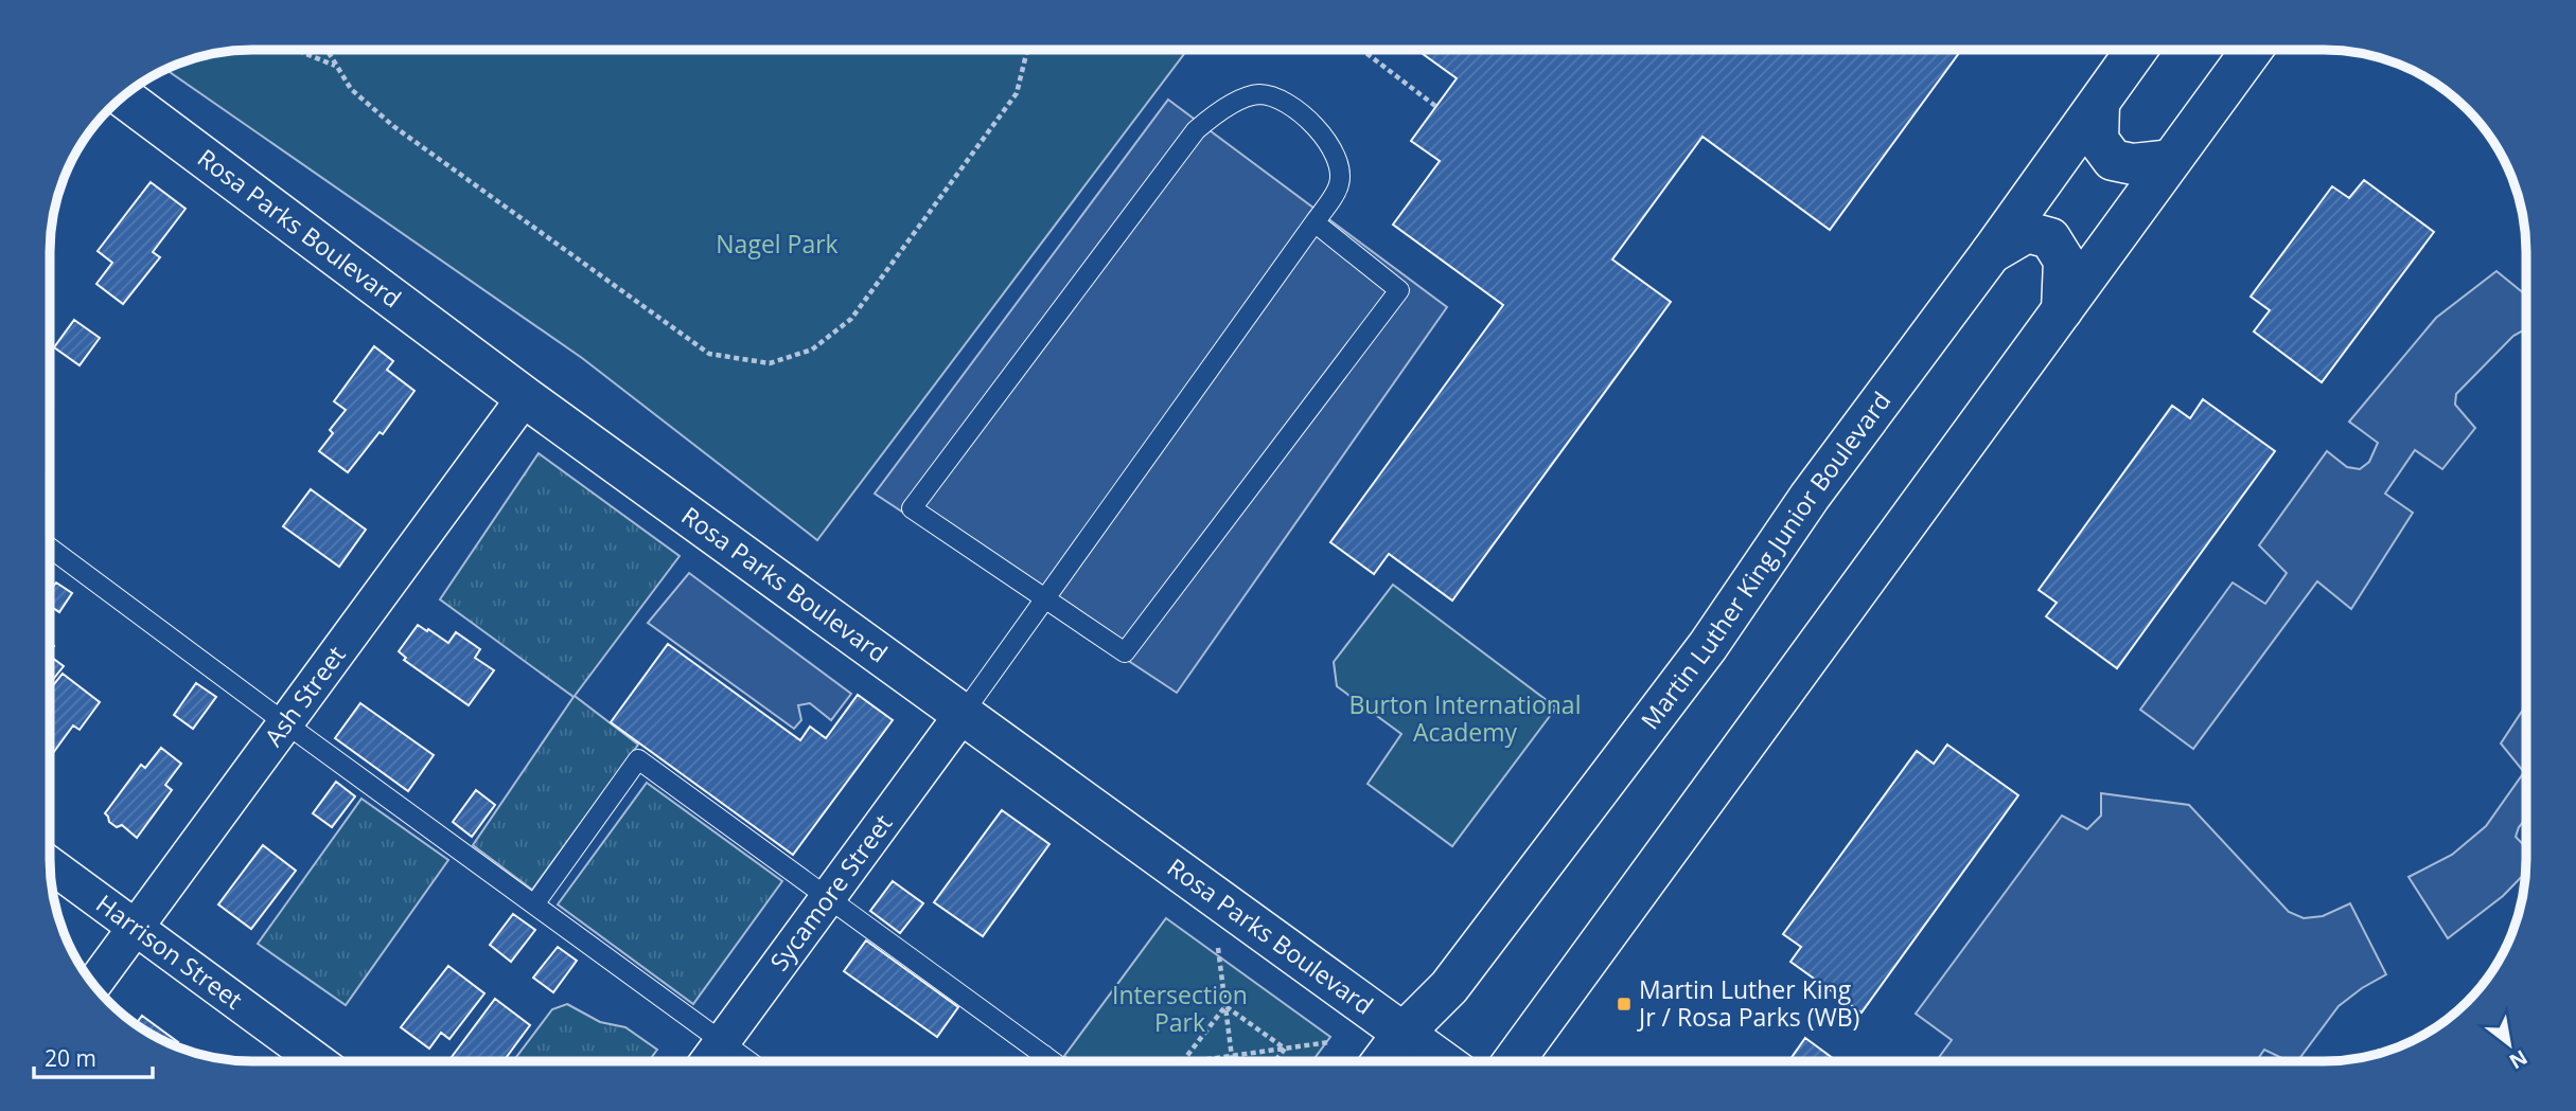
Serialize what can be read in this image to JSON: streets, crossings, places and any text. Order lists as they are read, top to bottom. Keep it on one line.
{"streets":{"main road":["Rosa Parks Boulevard","Martin Luther King Junior Boulevard"],"street":["Ash Street","Sycamore Street","Harrison Street"]},"crossings":[["Rosa Parks Boulevard","Martin Luther King Junior Boulevard"],["Rosa Parks Boulevard","Ash Street"],["Rosa Parks Boulevard","Sycamore Street"],["Ash Street","Harrison Street"]],"parks":["Nagel Park","Burton International Academy","Intersection Park"],"places":{"transit":["Martin Luther King Jr / Rosa Parks (WB)"]},"scale_bar":"20 m","north":"bottom right"}
